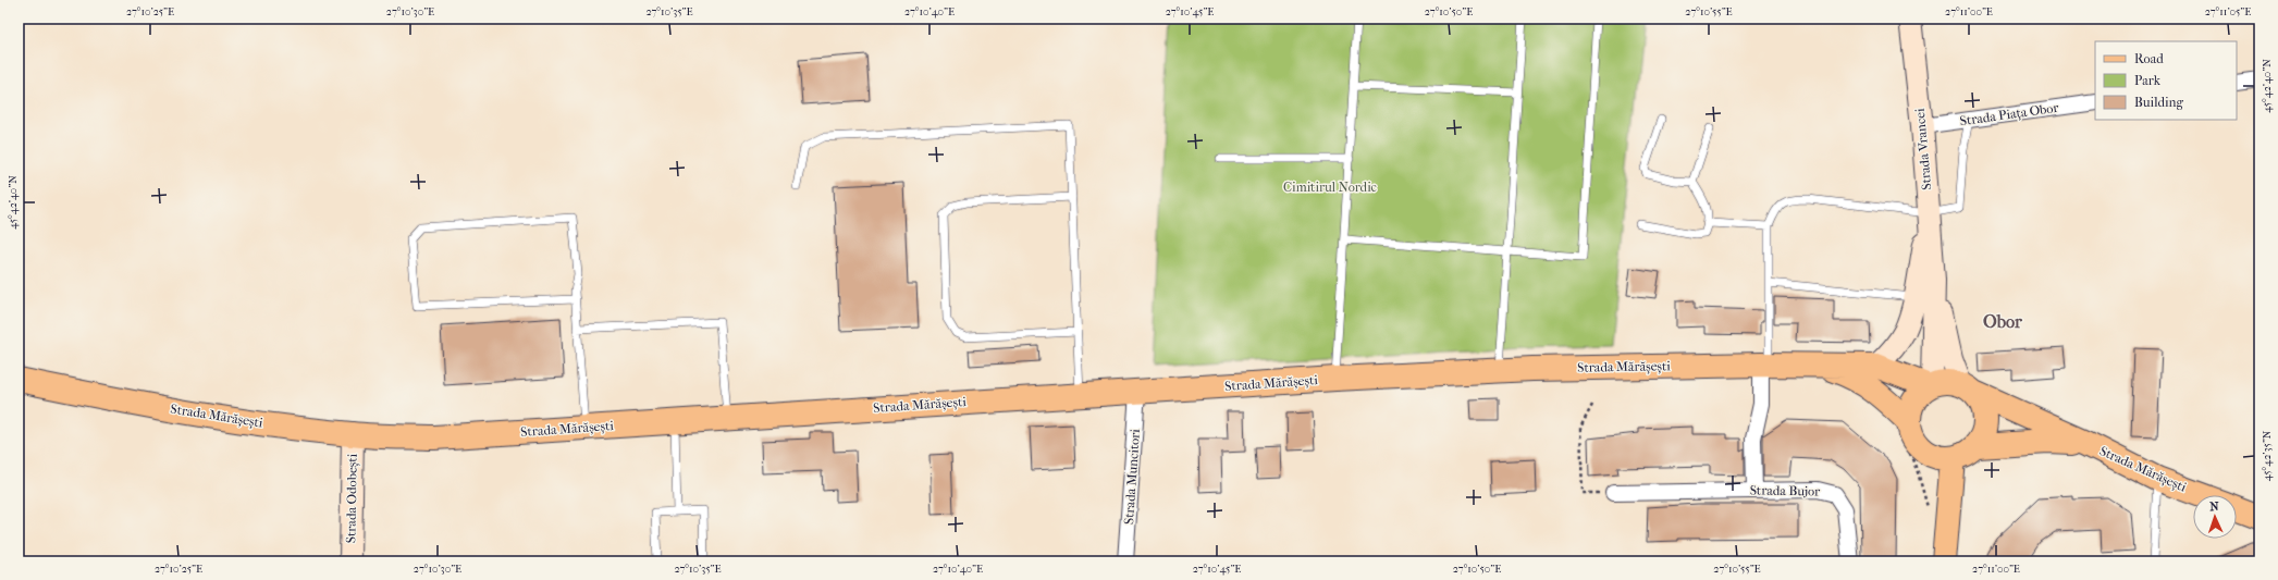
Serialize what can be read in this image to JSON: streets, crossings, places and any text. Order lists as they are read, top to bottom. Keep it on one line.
{"streets":{"main road":["Strada Mărășești"],"street":["Strada Piața Obor","Strada Vrancei","Strada Muncitori","Strada Bujor","Strada Odobești"]},"crossings":[["Strada Piața Obor","Strada Vrancei"],["Strada Vrancei","Strada Mărășești"],["Strada Mărășești","Strada Muncitori"],["Strada Mărășești","Strada Odobești"]],"districts":["Obor"],"parks":["Cimitirul Nordic"],"legend":["Road","Park","Building"],"north":"top","coordinates":["27°10'25\"E","27°10'30\"E","27°10'35\"E","27°10'40\"E","27°10'45\"E","27°10'50\"E","27°10'55\"E","27°11'00\"E","27°11'05\"E","45°42'40\"N","45°42'35\"N"]}
